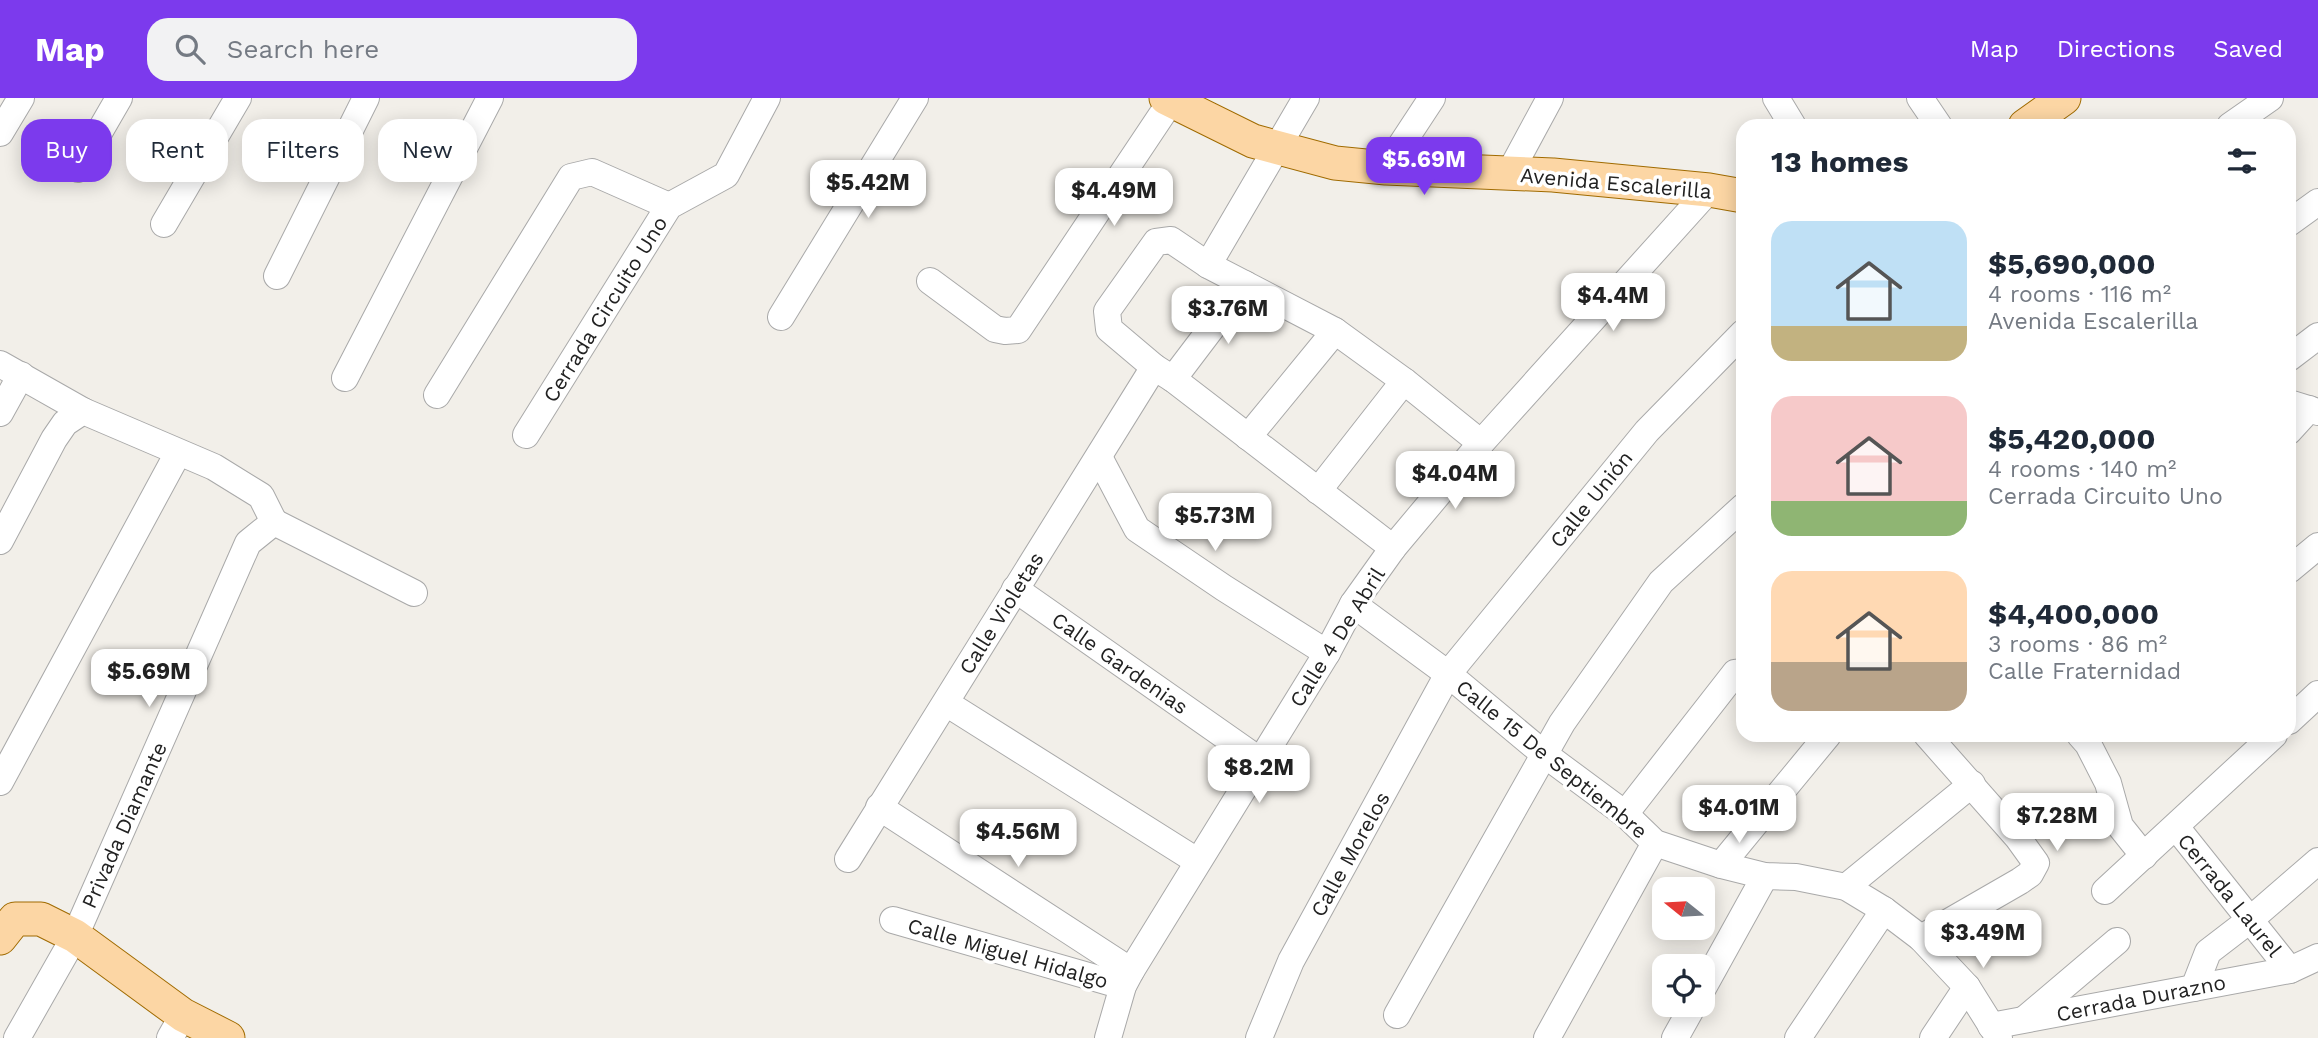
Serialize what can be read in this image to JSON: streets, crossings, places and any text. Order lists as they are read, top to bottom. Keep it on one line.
{"streets":{"main road":["Avenida Escalerilla"],"street":["Cerrada Circuito Uno","Calle Unión","Calle Violetas","Calle 4 De Abril","Calle Gardenias","Calle 15 De Septiembre","Privada Diamante","Calle Morelos","Cerrada Laurel","Calle Miguel Hidalgo","Cerrada Durazno"]},"crossings":[["Avenida Escalerilla","Calle 4 De Abril"],["Calle Unión","Calle 15 De Septiembre"],["Calle Unión","Calle Morelos"],["Calle Violetas","Calle Gardenias"],["Calle 4 De Abril","Calle Gardenias"],["Calle 4 De Abril","Calle 15 De Septiembre"],["Calle 4 De Abril","Calle Miguel Hidalgo"],["Calle 15 De Septiembre","Calle Morelos"],["Calle 15 De Septiembre","Cerrada Durazno"],["Cerrada Laurel","Cerrada Durazno"]],"north":"left","page":{"header":"Map","search":"Search here","nav":["Map","Directions","Saved"],"chip":["Buy","Rent","Filters","New"],"heading":"13 homes","price":["$5.69M","$5.42M","$4.49M","$4.4M","$3.76M","$4.04M","$5.73M","$5.69M","$8.2M","$4.01M","$7.28M","$4.56M","$3.49M"],"list":[{"name":"$5,690,000","note":"4 rooms · 116 m² · Avenida Escalerilla"},{"name":"$5,420,000","note":"4 rooms · 140 m² · Cerrada Circuito Uno"},{"name":"$4,400,000","note":"3 rooms · 86 m² · Calle Fraternidad"}]}}
